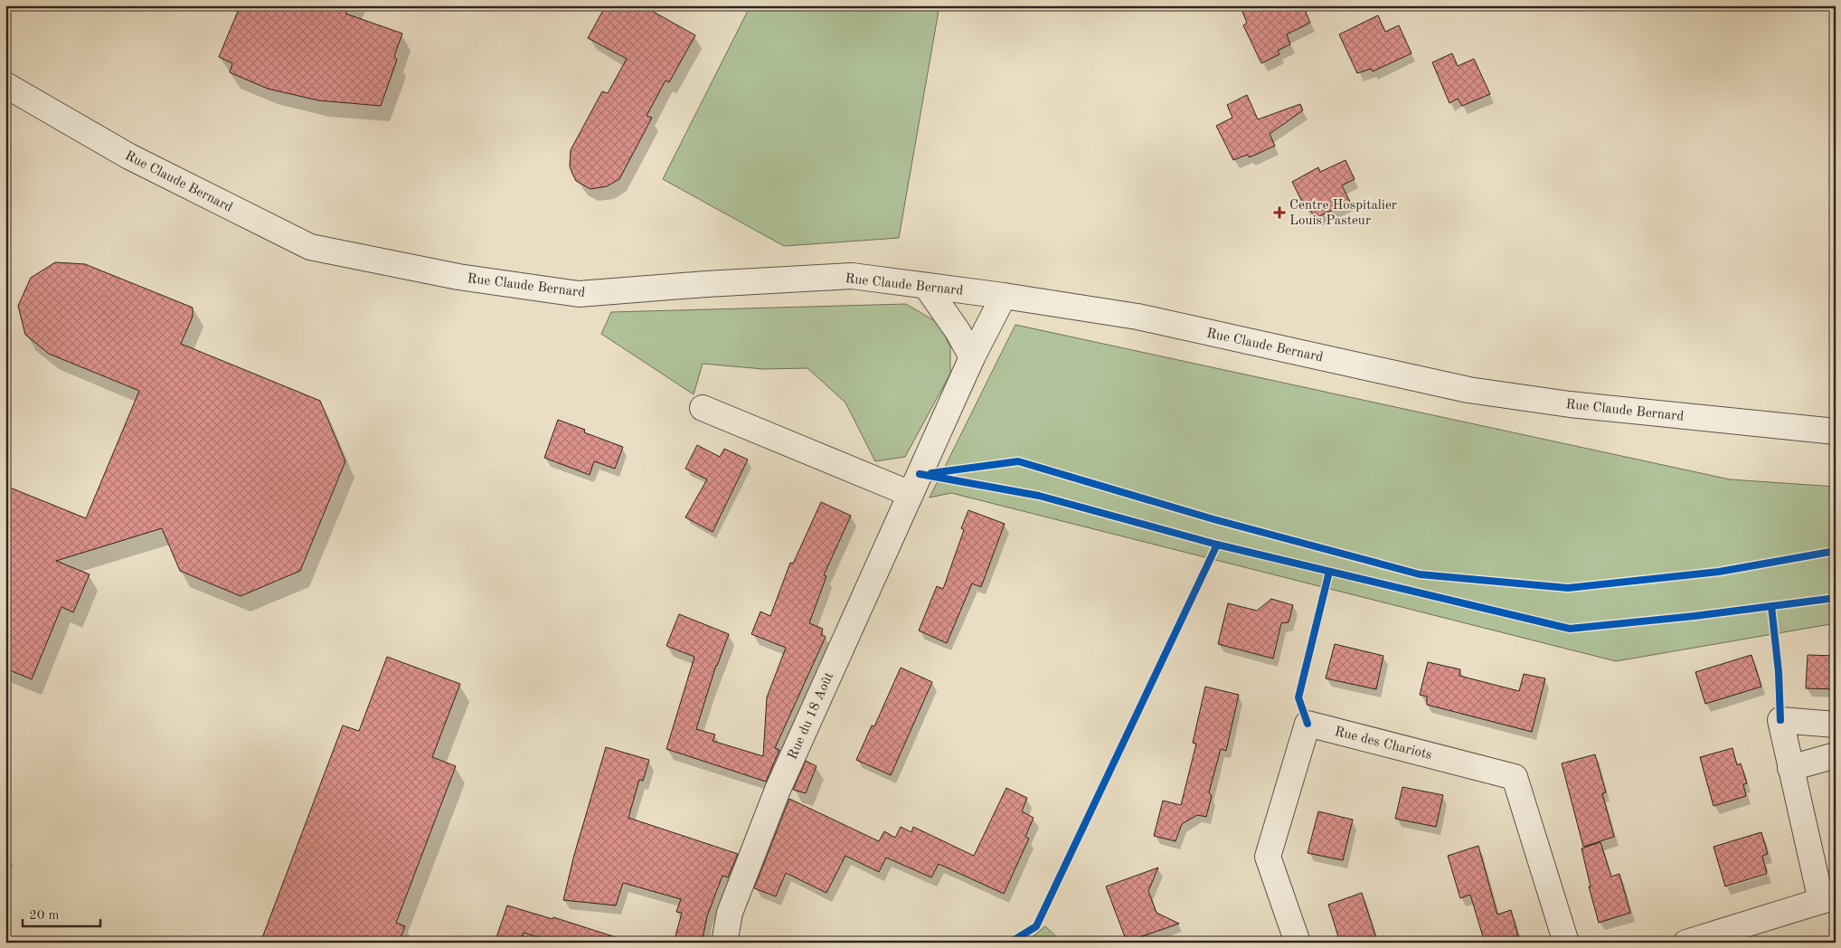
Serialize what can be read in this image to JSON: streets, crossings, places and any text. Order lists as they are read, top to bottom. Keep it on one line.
{"streets":{"street":["Rue Claude Bernard","Rue du 18 Août","Rue des Chariots"]},"crossings":[["Rue Claude Bernard","Rue du 18 Août"]],"places":{"health":["Centre Hospitalier Louis Pasteur"]},"scale_bar":"20 m"}
